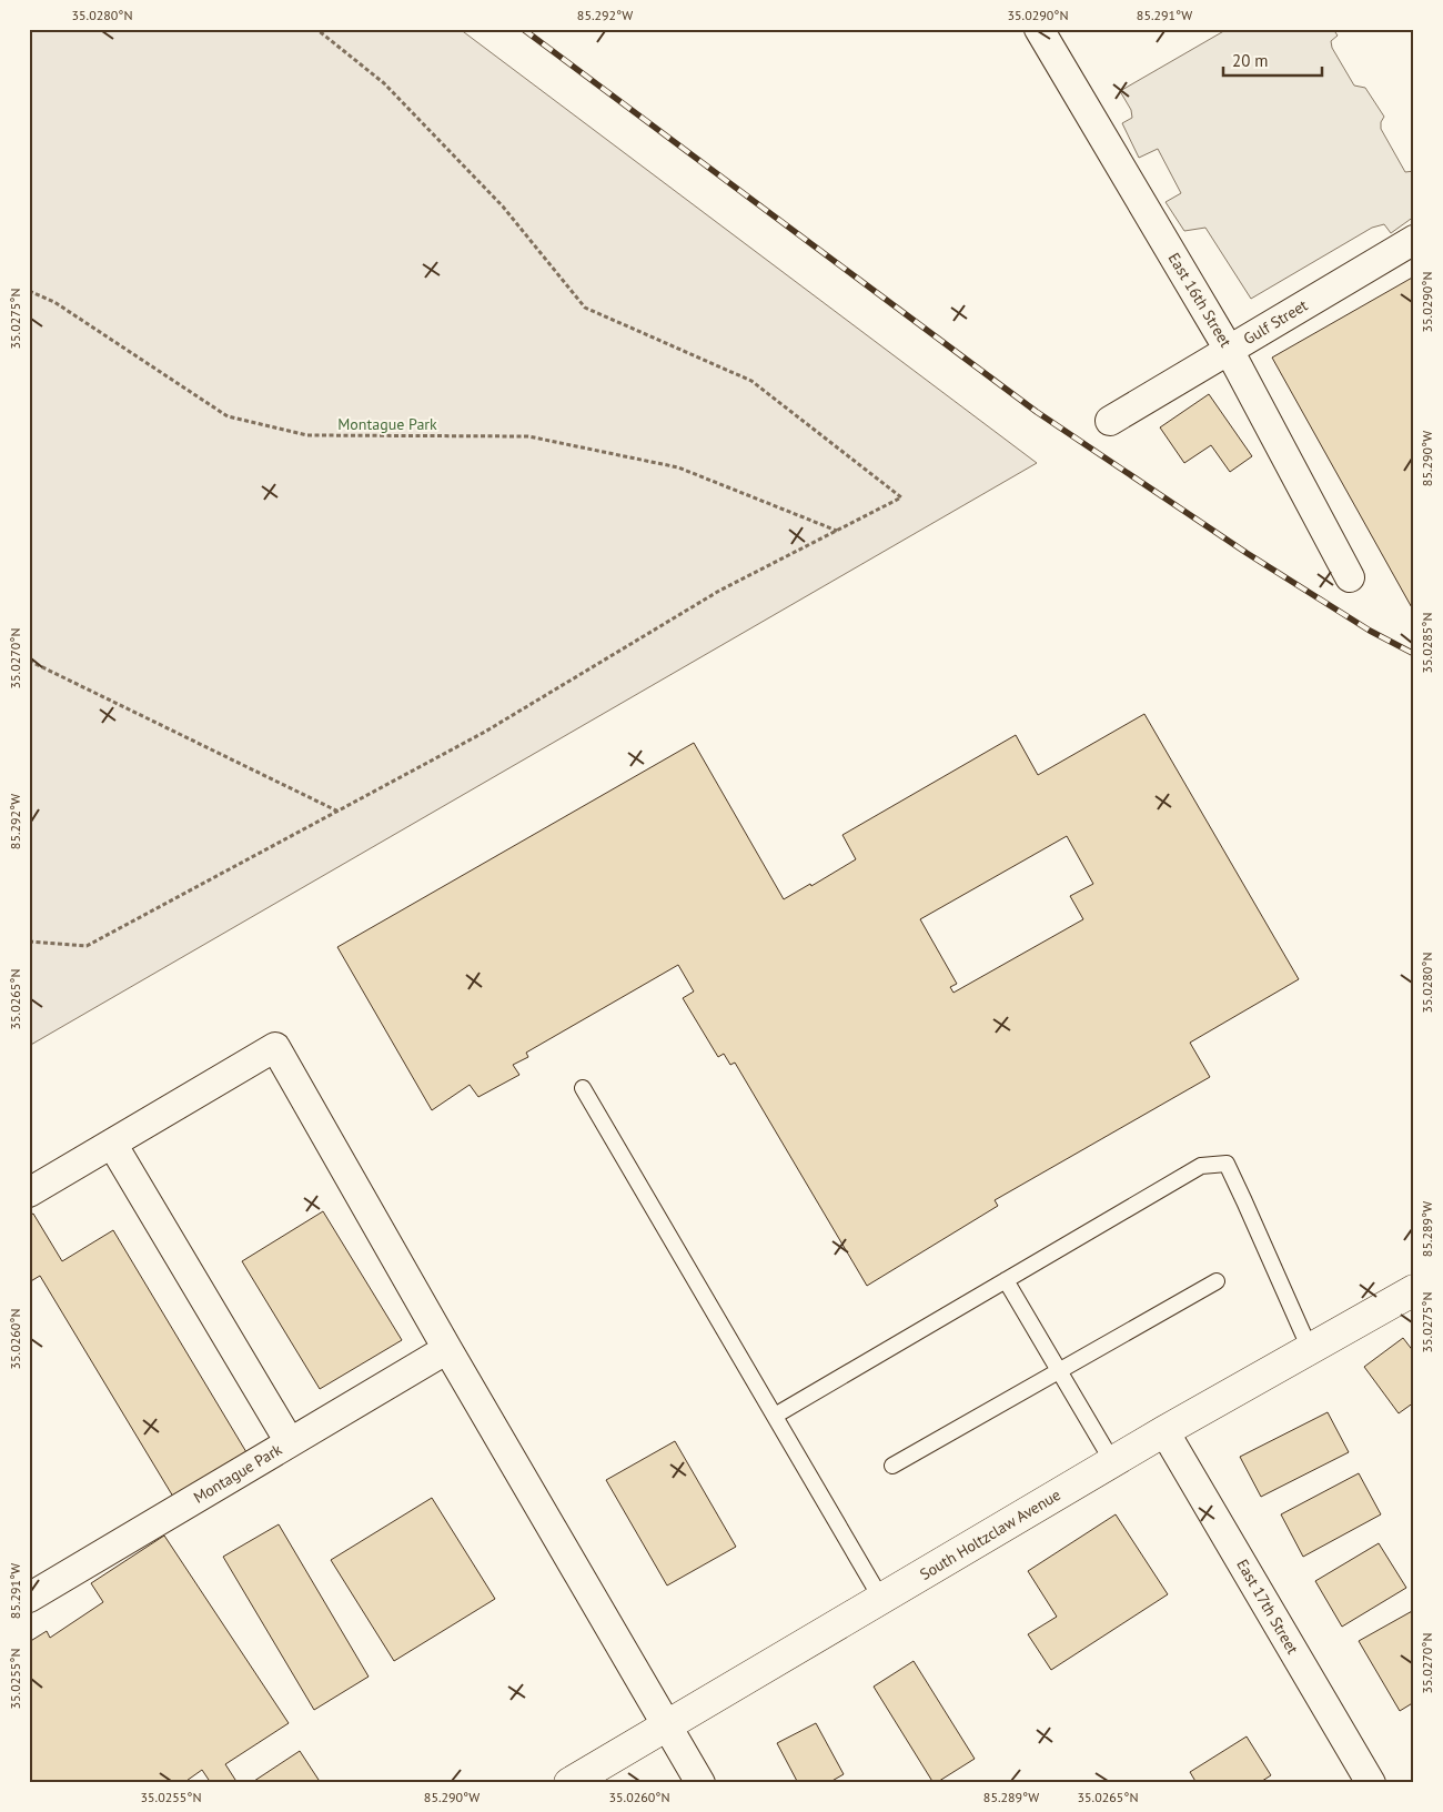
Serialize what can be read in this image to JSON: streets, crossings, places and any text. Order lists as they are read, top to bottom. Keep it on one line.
{"streets":{"main road":["South Holtzclaw Avenue"],"street":["East 16th Street","Gulf Street","Montague Park","East 17th Street"]},"crossings":[["East 16th Street","Gulf Street"],["South Holtzclaw Avenue","East 17th Street"]],"parks":["Montague Park"],"scale_bar":"20 m","coordinates":["35.0280°N","85.292°W","35.0290°N","85.291°W","35.0275°N","85.290°W","35.0285°N","35.0270°N","35.0265°N","85.289°W","35.0260°N","35.0255°N"]}
